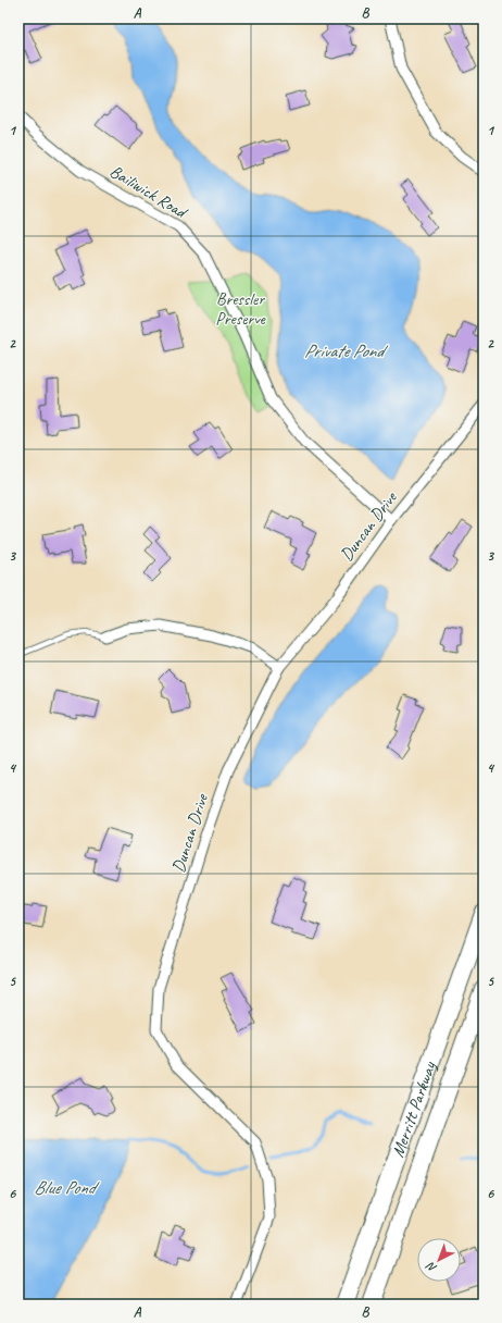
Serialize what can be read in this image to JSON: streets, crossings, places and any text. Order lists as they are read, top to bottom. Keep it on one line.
{"streets":{"highway":["Merritt Parkway"],"street":["Bailiwick Road","Duncan Drive"]},"crossings":[["Bailiwick Road","Duncan Drive"]],"water":["Private Pond","Blue Pond"],"parks":["Bressler Preserve"],"north":"bottom left","grid":{"columns":["A","B"],"rows":["1","2","3","4","5","6"]}}
